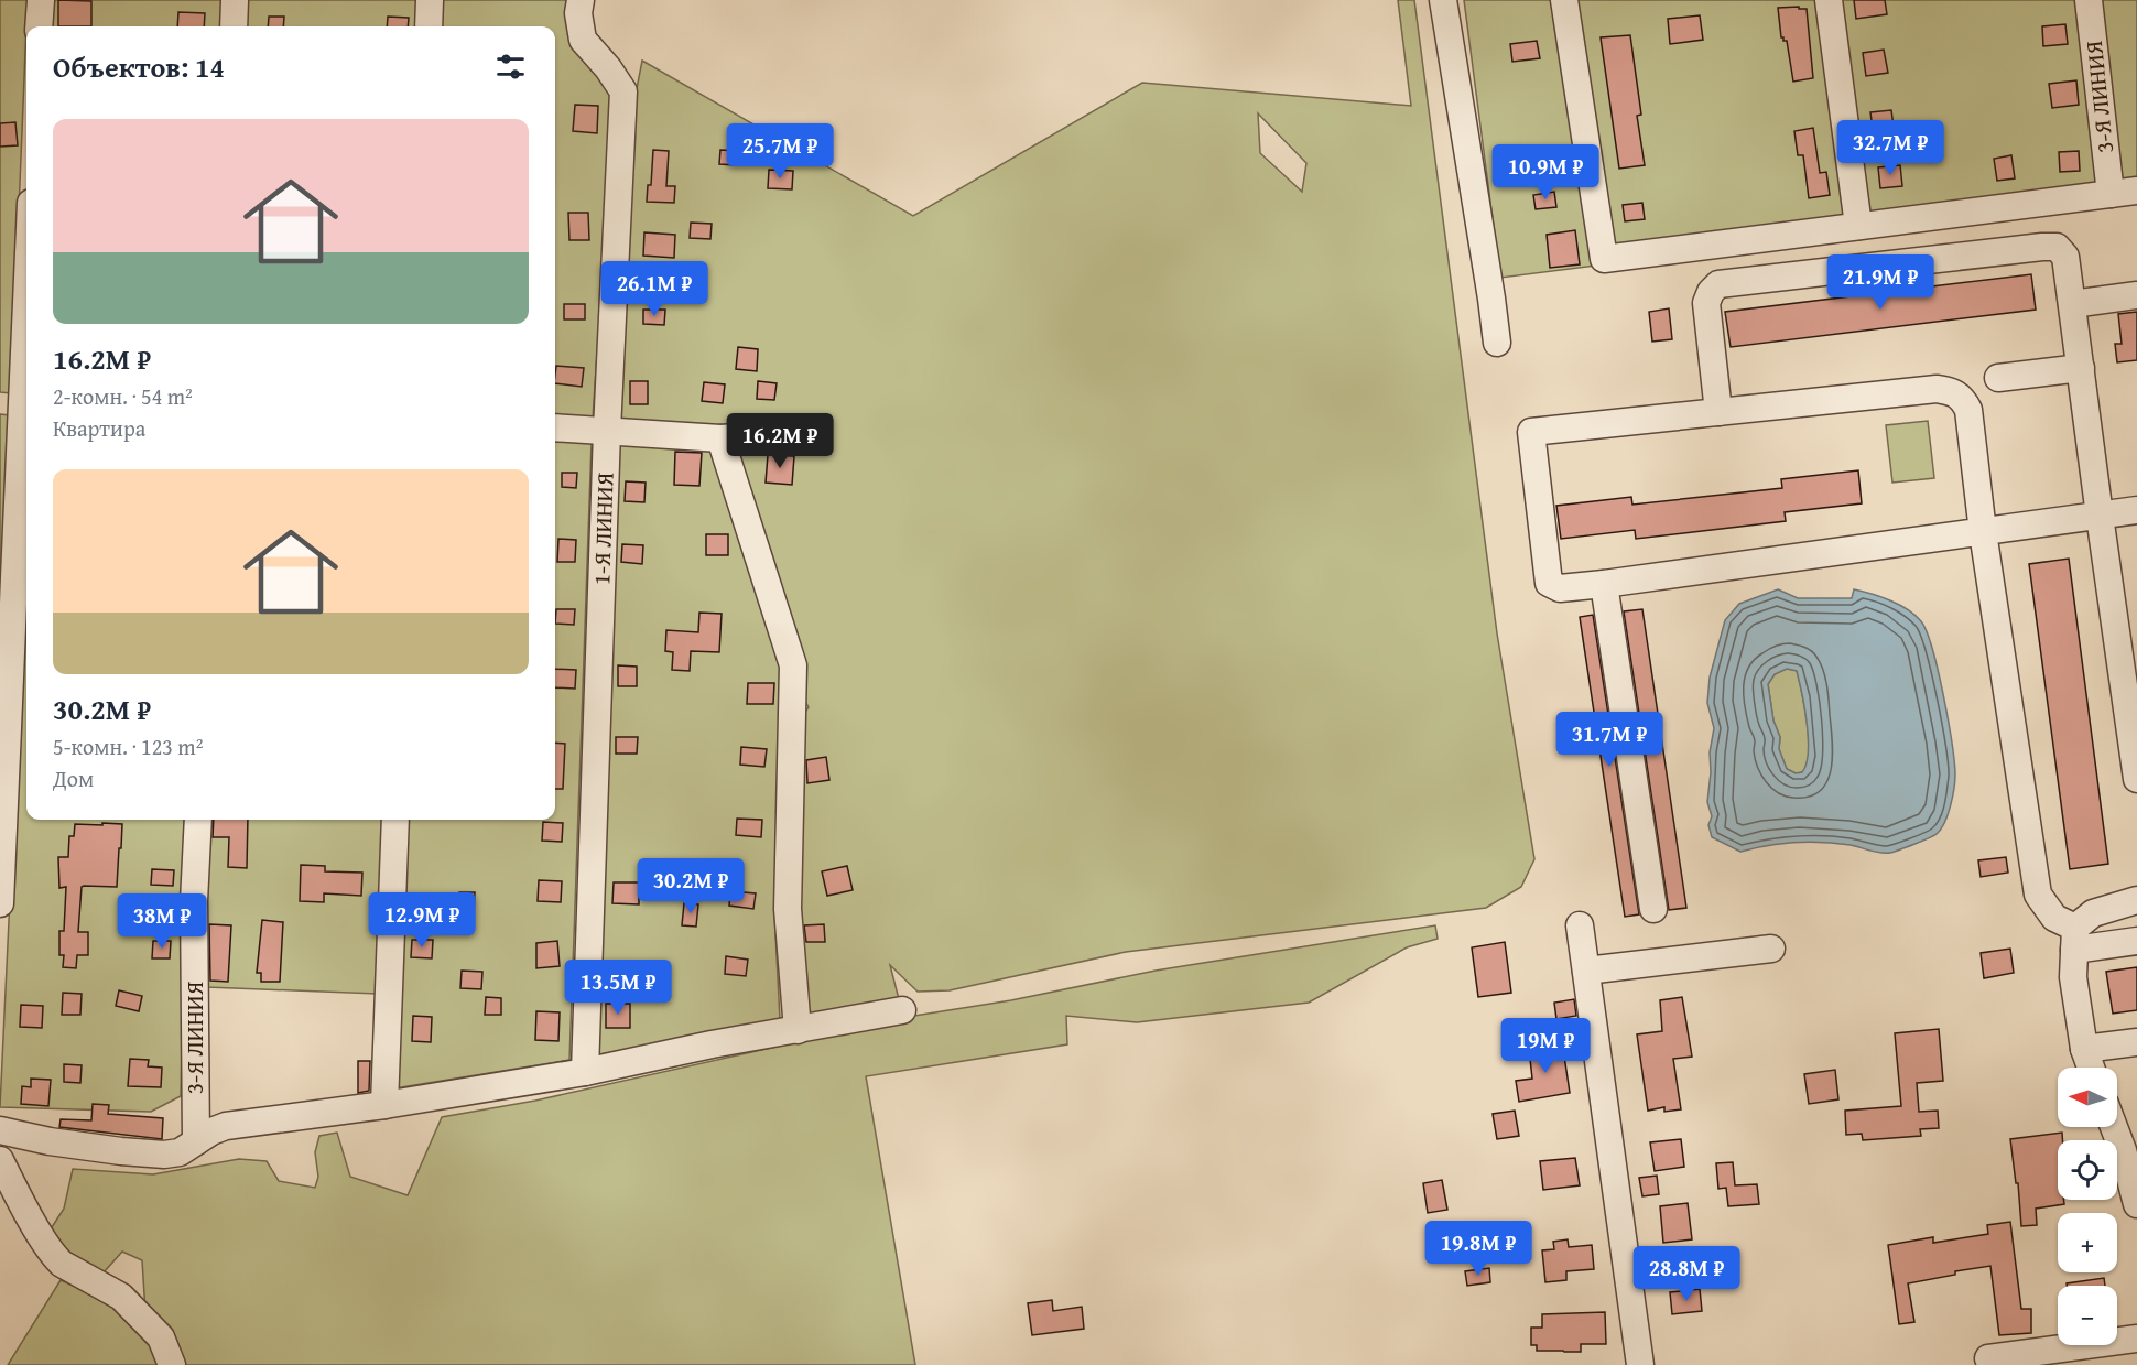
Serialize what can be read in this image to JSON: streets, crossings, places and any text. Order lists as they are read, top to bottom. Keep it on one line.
{"streets":{"street":["3-Я ЛИНИЯ","1-Я ЛИНИЯ"]},"north":"left","page":{"heading":"Объектов: 14","list":[{"name":"16.2M ₽","note":"2-комн. · 54 m² · Квартира"},{"name":"30.2M ₽","note":"5-комн. · 123 m² · Дом"}],"price":["32.7M ₽","25.7M ₽","10.9M ₽","21.9M ₽","26.1M ₽","16.2M ₽","31.7M ₽","30.2M ₽","12.9M ₽","38M ₽","13.5M ₽","19M ₽","19.8M ₽","28.8M ₽"],"map_buttons":["+","−"]}}
